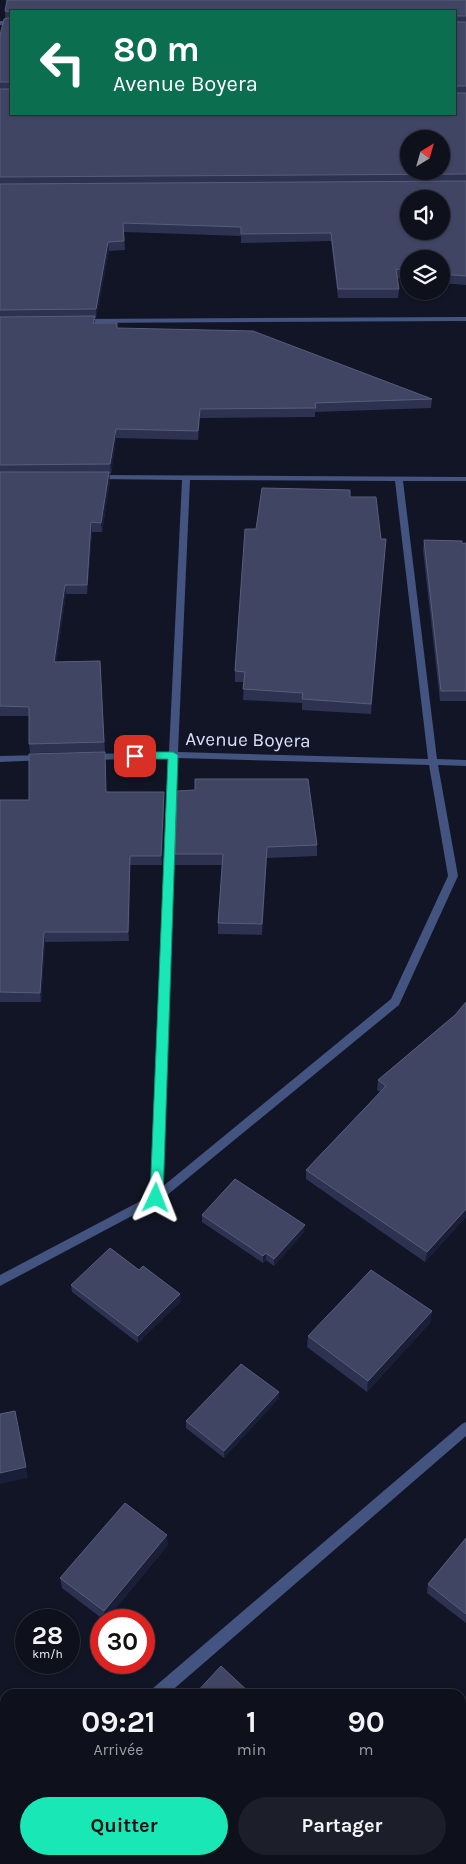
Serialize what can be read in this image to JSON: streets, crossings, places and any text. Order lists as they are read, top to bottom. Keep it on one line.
{"streets":{"street":["Avenue Boyera"]},"north":"top right","page":{"turn":["80 m","Avenue Boyera"],"speed":"28 km/h","limit":"30","eta":["09:21","Arrivée","1","min","90","m"],"buttons":["Quitter","Partager"]}}
